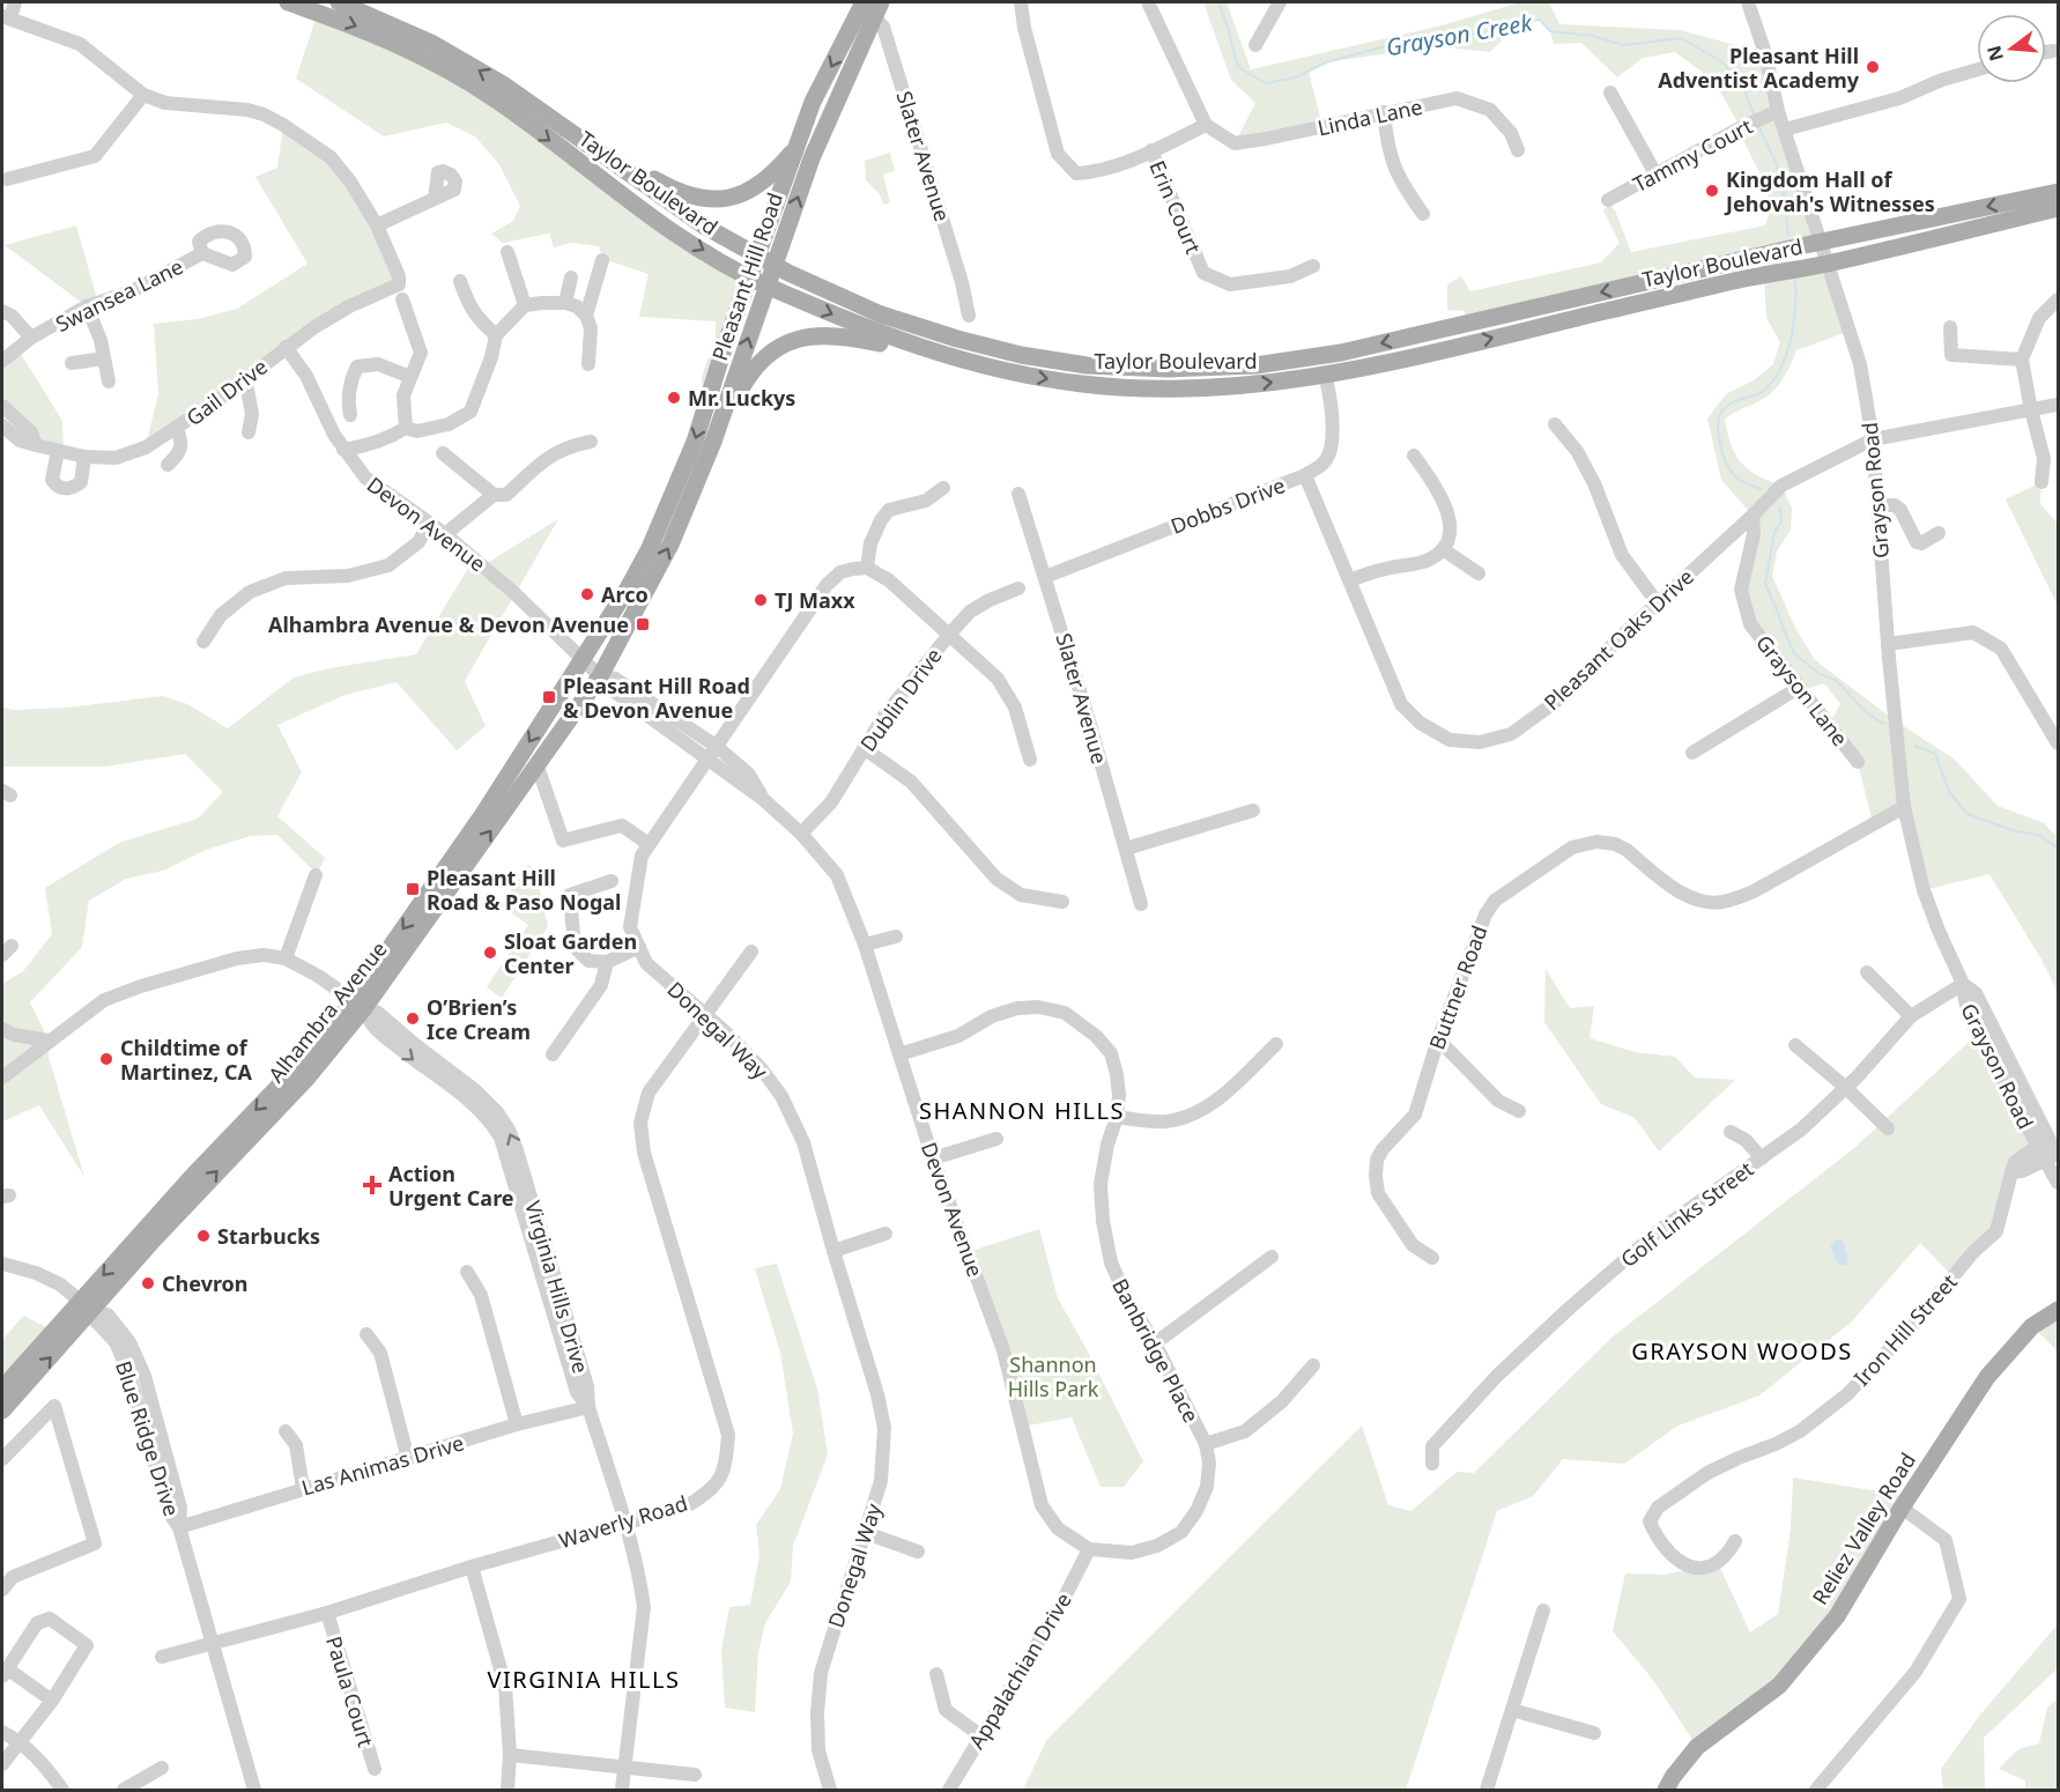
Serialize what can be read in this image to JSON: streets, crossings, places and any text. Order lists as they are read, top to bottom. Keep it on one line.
{"streets":{"main road":["Taylor Boulevard","Pleasant Hill Road","Alhambra Avenue","Reliez Valley Road"],"street":["Linda Lane","Tammy Court","Slater Avenue","Erin Court","Swansea Lane","Gail Drive","Grayson Road","Dobbs Drive","Devon Avenue","Pleasant Oaks Drive","Grayson Lane","Dublin Drive","Buttner Road","Donegal Way","Golf Links Street","Virginia Hills Drive","Iron Hill Street","Banbridge Place","Blue Ridge Drive","Las Animas Drive","Waverly Road","Appalachian Drive","Paula Court"]},"crossings":[["Tammy Court","Grayson Road"],["Slater Avenue","Pleasant Hill Road"],["Slater Avenue","Dobbs Drive"],["Taylor Boulevard","Pleasant Hill Road"],["Taylor Boulevard","Grayson Road"],["Taylor Boulevard","Dobbs Drive"],["Pleasant Hill Road","Devon Avenue"],["Pleasant Hill Road","Alhambra Avenue"],["Gail Drive","Devon Avenue"],["Grayson Road","Buttner Road"],["Grayson Road","Golf Links Street"],["Grayson Road","Iron Hill Street"],["Dobbs Drive","Pleasant Oaks Drive"],["Devon Avenue","Dublin Drive"],["Devon Avenue","Alhambra Avenue"],["Devon Avenue","Donegal Way"],["Devon Avenue","Banbridge Place"],["Devon Avenue","Appalachian Drive"],["Pleasant Oaks Drive","Grayson Lane"],["Alhambra Avenue","Virginia Hills Drive"],["Alhambra Avenue","Blue Ridge Drive"],["Donegal Way","Waverly Road"],["Virginia Hills Drive","Las Animas Drive"],["Virginia Hills Drive","Waverly Road"],["Banbridge Place","Appalachian Drive"],["Blue Ridge Drive","Las Animas Drive"],["Blue Ridge Drive","Waverly Road"],["Waverly Road","Paula Court"]],"districts":["SHANNON HILLS","GRAYSON WOODS","VIRGINIA HILLS"],"water":["Grayson Creek"],"parks":["Shannon Hills Park"],"places":{"other":["Pleasant Hill Adventist Academy","Kingdom Hall of Jehovah's Witnesses","Mr. Luckys","Arco","TJ Maxx","Sloat Garden Center","O’Brien’s Ice Cream","Childtime of Martinez, CA","Starbucks","Chevron"],"transit":["Alhambra Avenue & Devon Avenue","Pleasant Hill Road & Devon Avenue","Pleasant Hill Road & Paso Nogal"],"health":["Action Urgent Care"]},"north":"left"}
